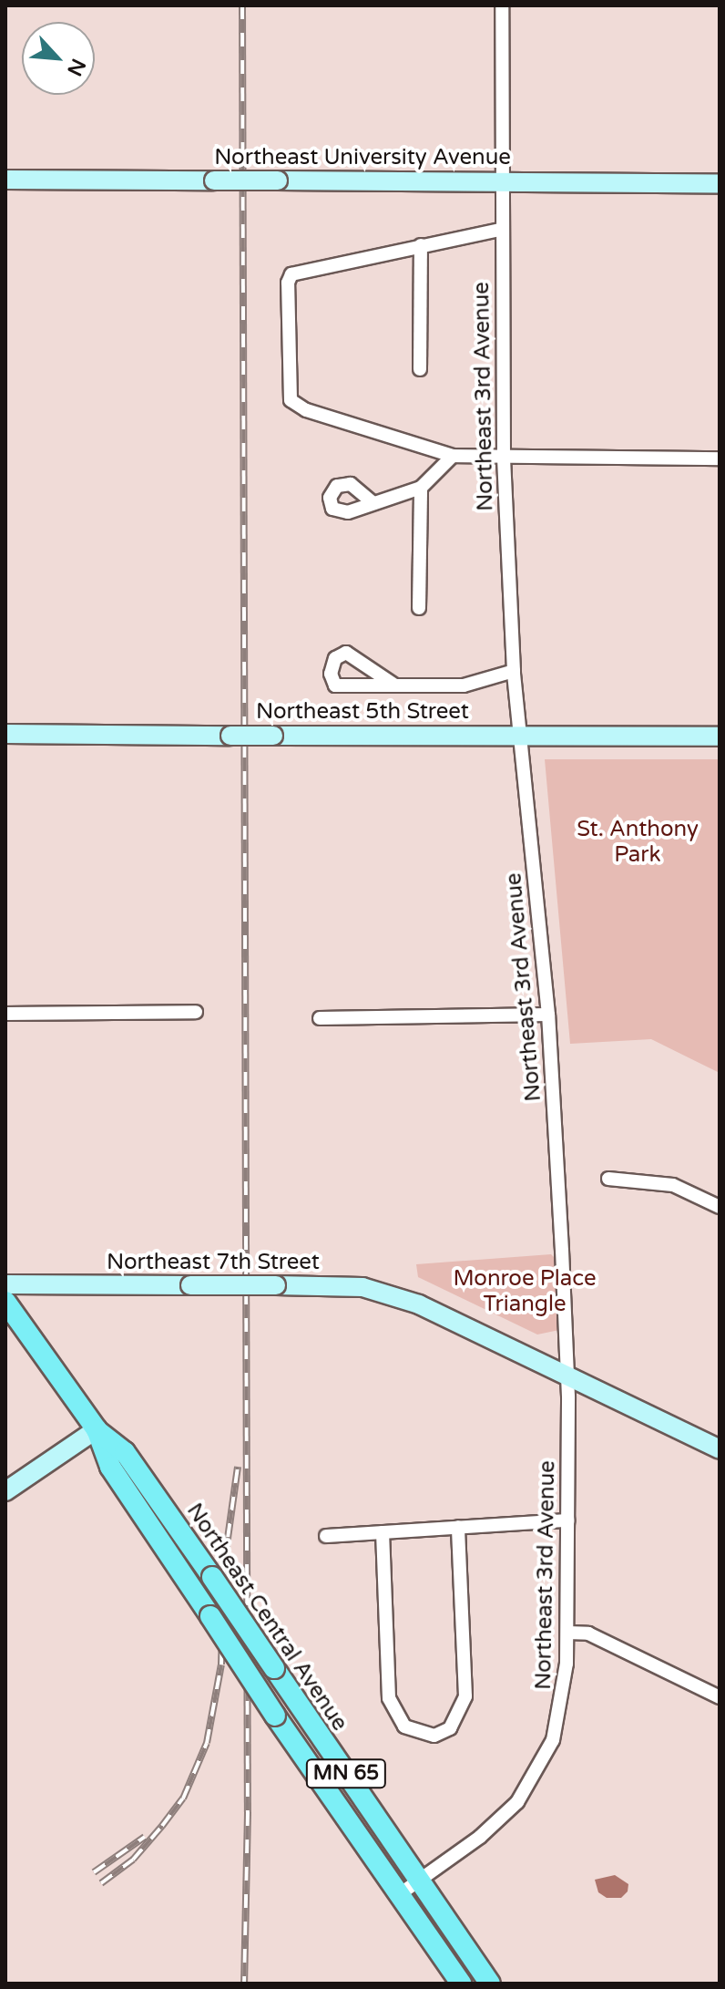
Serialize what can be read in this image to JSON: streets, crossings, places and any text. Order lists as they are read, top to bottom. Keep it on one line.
{"streets":{"main road":["Northeast Central Avenue","MN 65"],"street":["Northeast University Avenue","Northeast 3rd Avenue","Northeast 5th Street","Northeast 7th Street"]},"crossings":[["Northeast University Avenue","Northeast 3rd Avenue"],["Northeast 3rd Avenue","Northeast 5th Street"],["Northeast 3rd Avenue","Northeast 7th Street"],["Northeast 3rd Avenue","Northeast Central Avenue"]],"parks":["St. Anthony Park","Monroe Place Triangle"],"north":"bottom right"}
